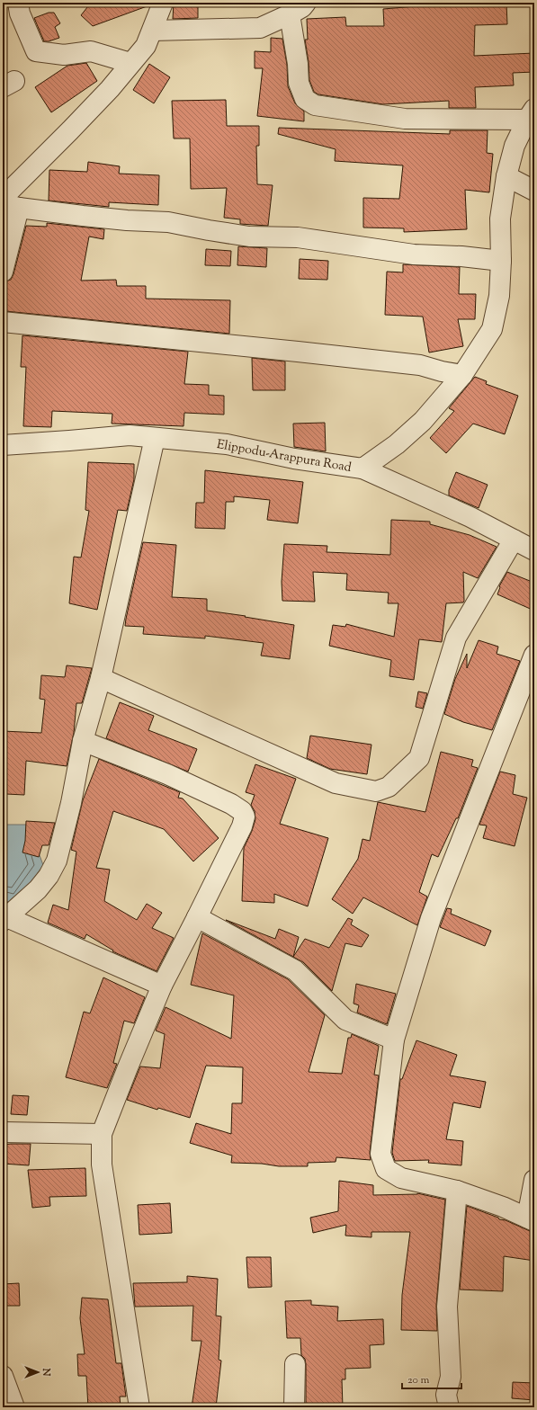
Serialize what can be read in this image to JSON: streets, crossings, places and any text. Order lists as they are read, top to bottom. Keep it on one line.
{"streets":{"street":["Elippodu-Arappura Road"]},"scale_bar":"20 m","north":"right"}
